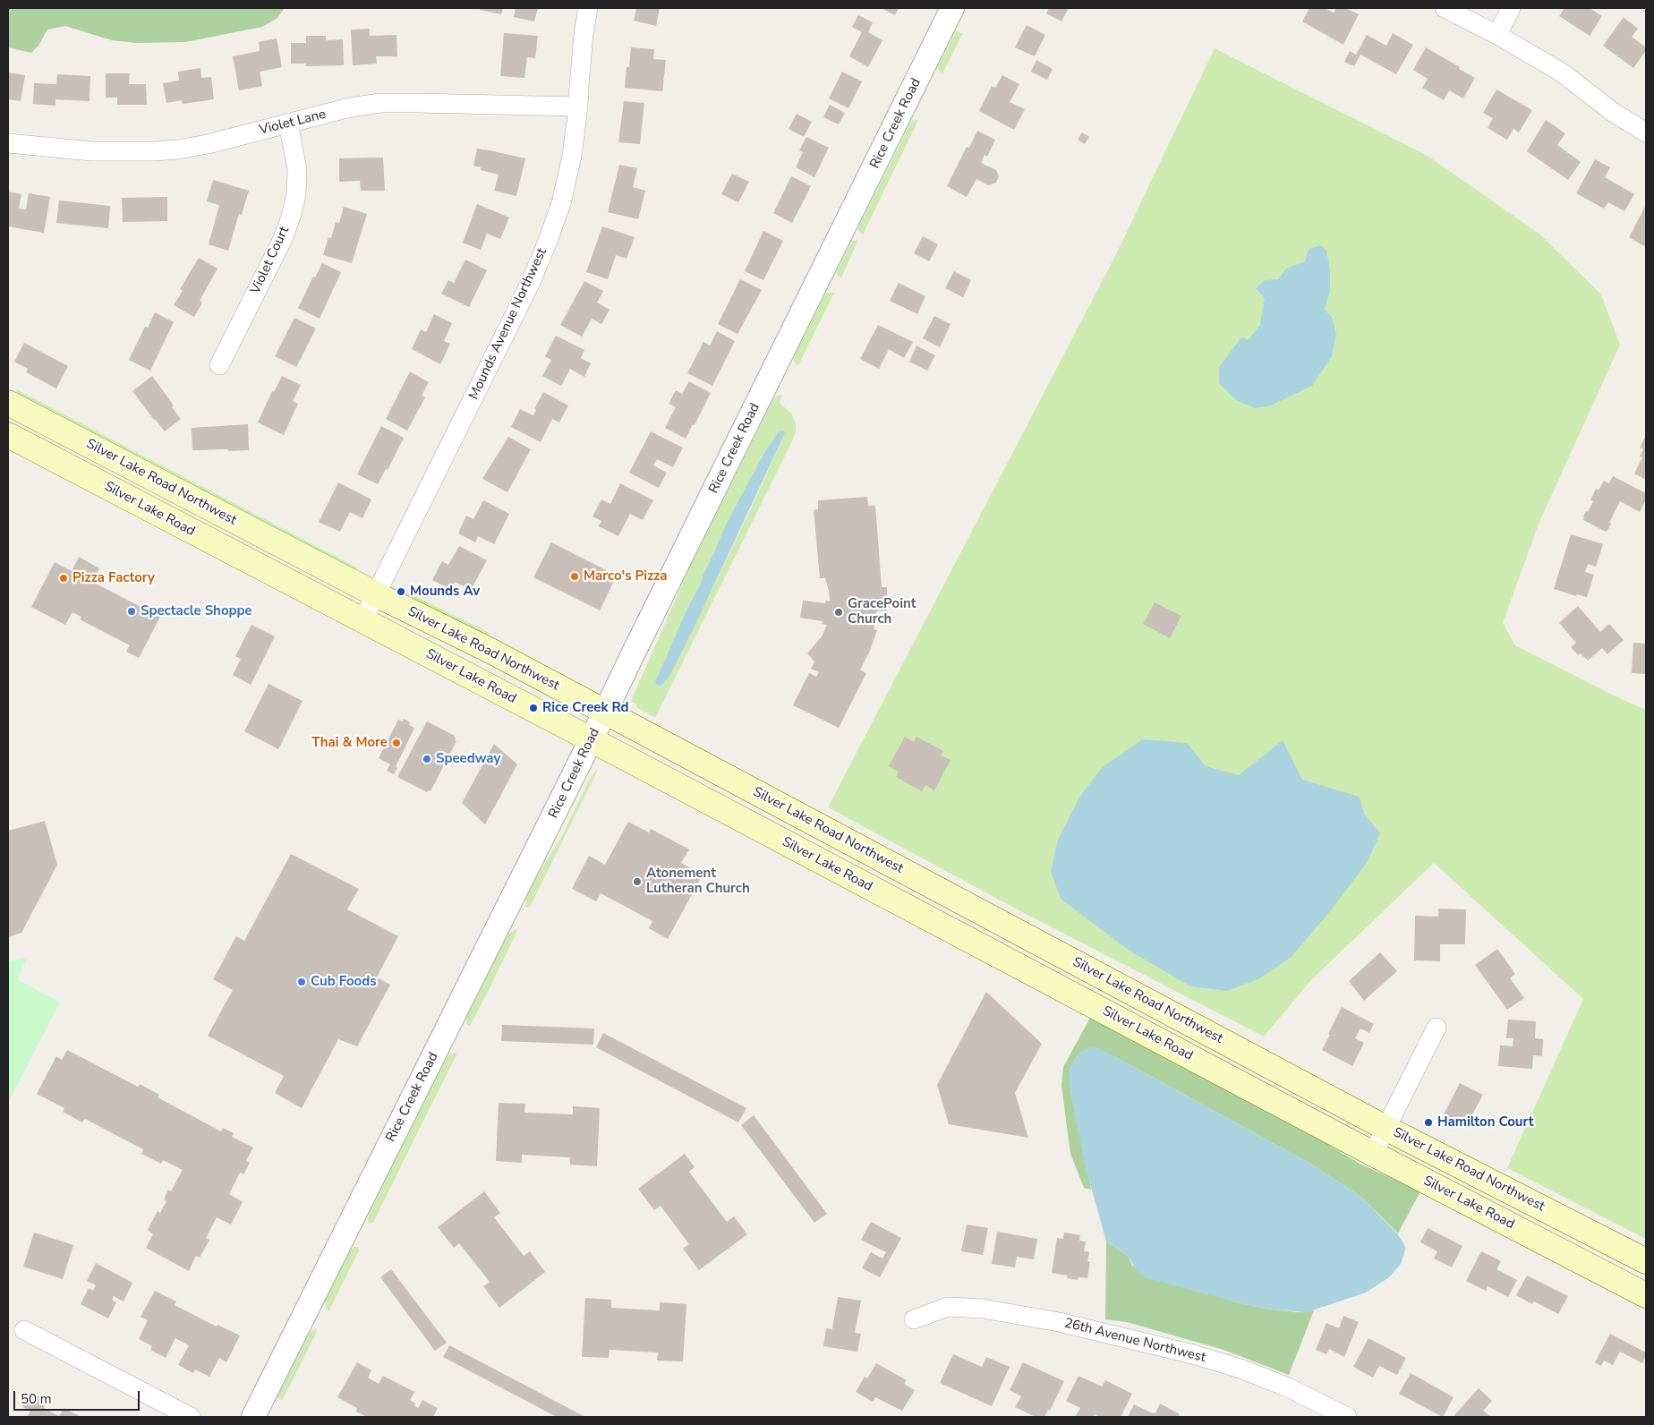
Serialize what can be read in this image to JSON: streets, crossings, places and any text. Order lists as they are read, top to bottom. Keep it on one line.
{"streets":{"main road":["Silver Lake Road Northwest","Silver Lake Road"],"street":["Violet Lane","Rice Creek Road","Violet Court","Mounds Avenue Northwest","26th Avenue Northwest"]},"crossings":[["Violet Lane","Violet Court"],["Violet Lane","Mounds Avenue Northwest"],["Rice Creek Road","Silver Lake Road Northwest"],["Rice Creek Road","Silver Lake Road"],["Mounds Avenue Northwest","Silver Lake Road Northwest"],["Mounds Avenue Northwest","Silver Lake Road"]],"places":["Marco's Pizza","Pizza Factory","Mounds Av","Spectacle Shoppe","GracePoint Church","Rice Creek Rd","Thai & More","Speedway","Atonement Lutheran Church","Cub Foods","Hamilton Court"],"scale_bar":"50 m"}
